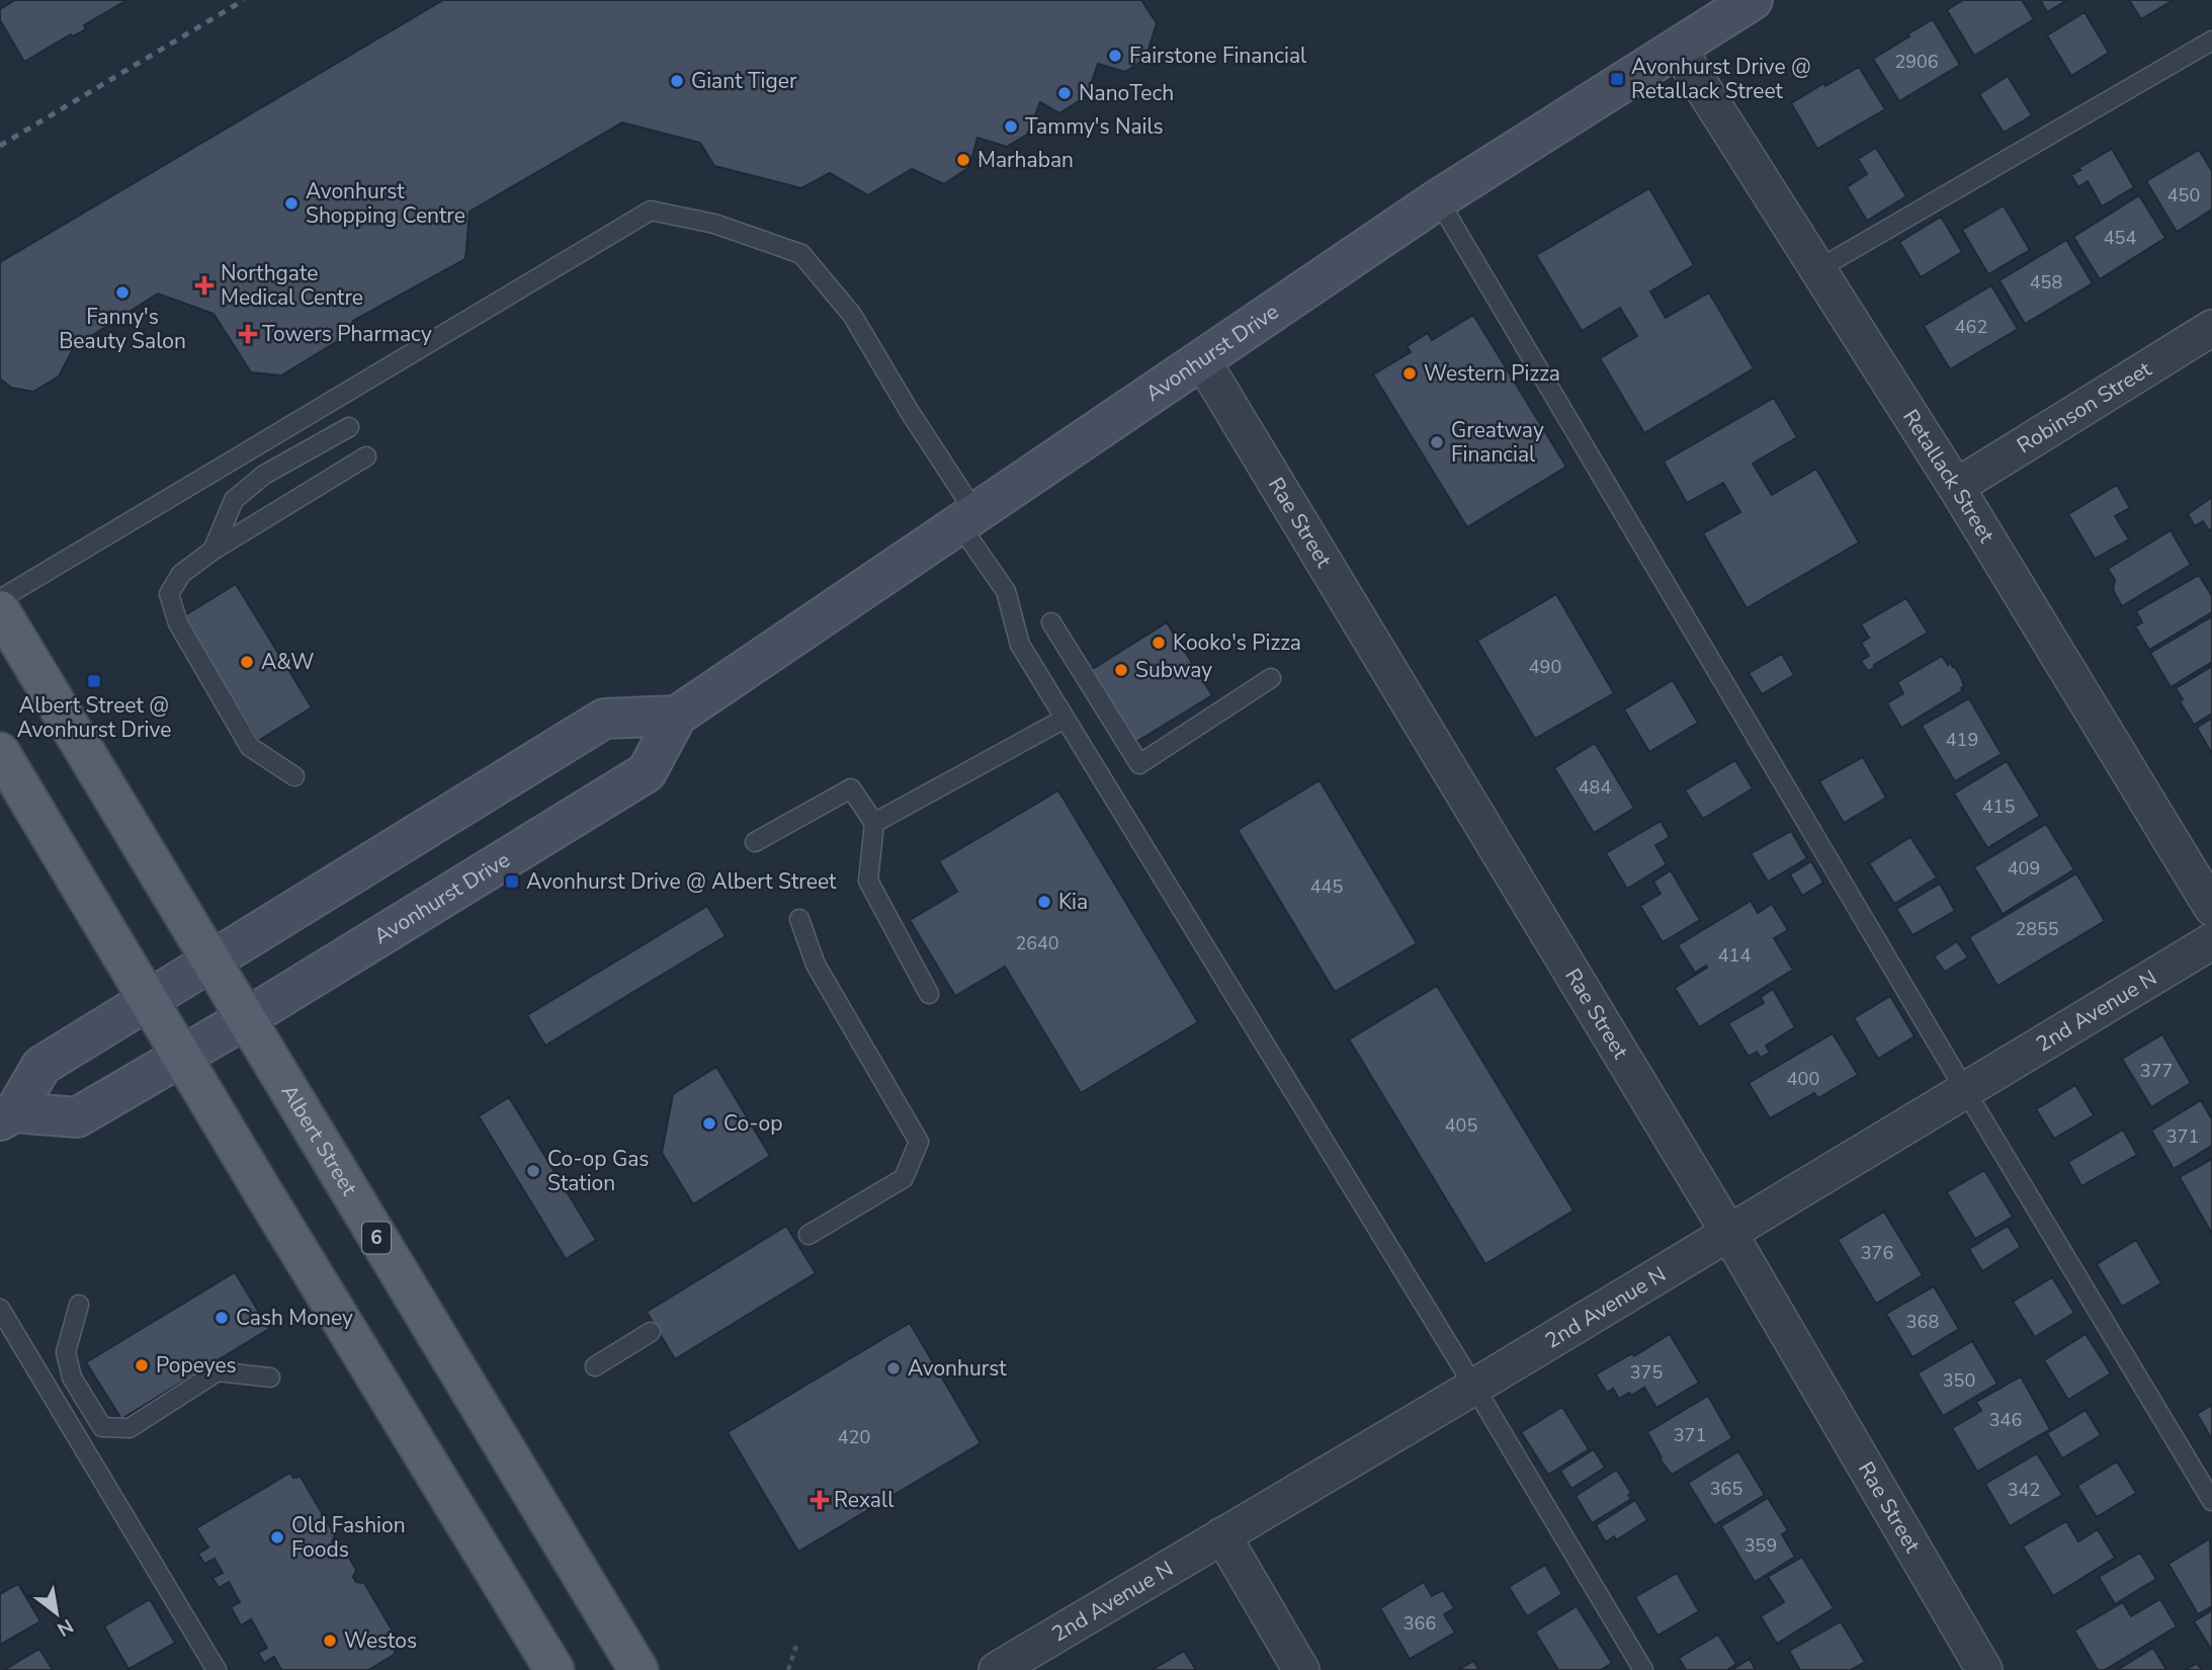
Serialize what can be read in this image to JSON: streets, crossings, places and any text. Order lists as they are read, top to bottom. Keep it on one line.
{"streets":{"main road":["Albert Street","6"],"street":["Avonhurst Drive","Robinson Street","Retallack Street","Rae Street","2nd Avenue N"]},"crossings":[["Avonhurst Drive","Retallack Street"],["Avonhurst Drive","Rae Street"],["Avonhurst Drive","Albert Street"],["Robinson Street","Retallack Street"],["Rae Street","2nd Avenue N"]],"places":{"other":["Fairstone Financial","Giant Tiger","NanoTech","Tammy's Nails","Marhaban","Avonhurst Shopping Centre","Fanny's Beauty Salon","Western Pizza","Greatway Financial","Kooko's Pizza","A&W","Subway","Kia","Co-op","Co-op Gas Station","Cash Money","Popeyes","Avonhurst","Old Fashion Foods","Westos"],"transit":["Avonhurst Drive @ Retallack Street","Albert Street @ Avonhurst Drive","Avonhurst Drive @ Albert Street"],"health":["Northgate Medical Centre","Towers Pharmacy","Rexall"]},"house_numbers":["2906","450","454","458","462","490","419","484","415","409","445","2855","2640","414","377","400","405","371","376","368","375","350","346","371","420","365","342","359","366"],"north":"bottom right"}
